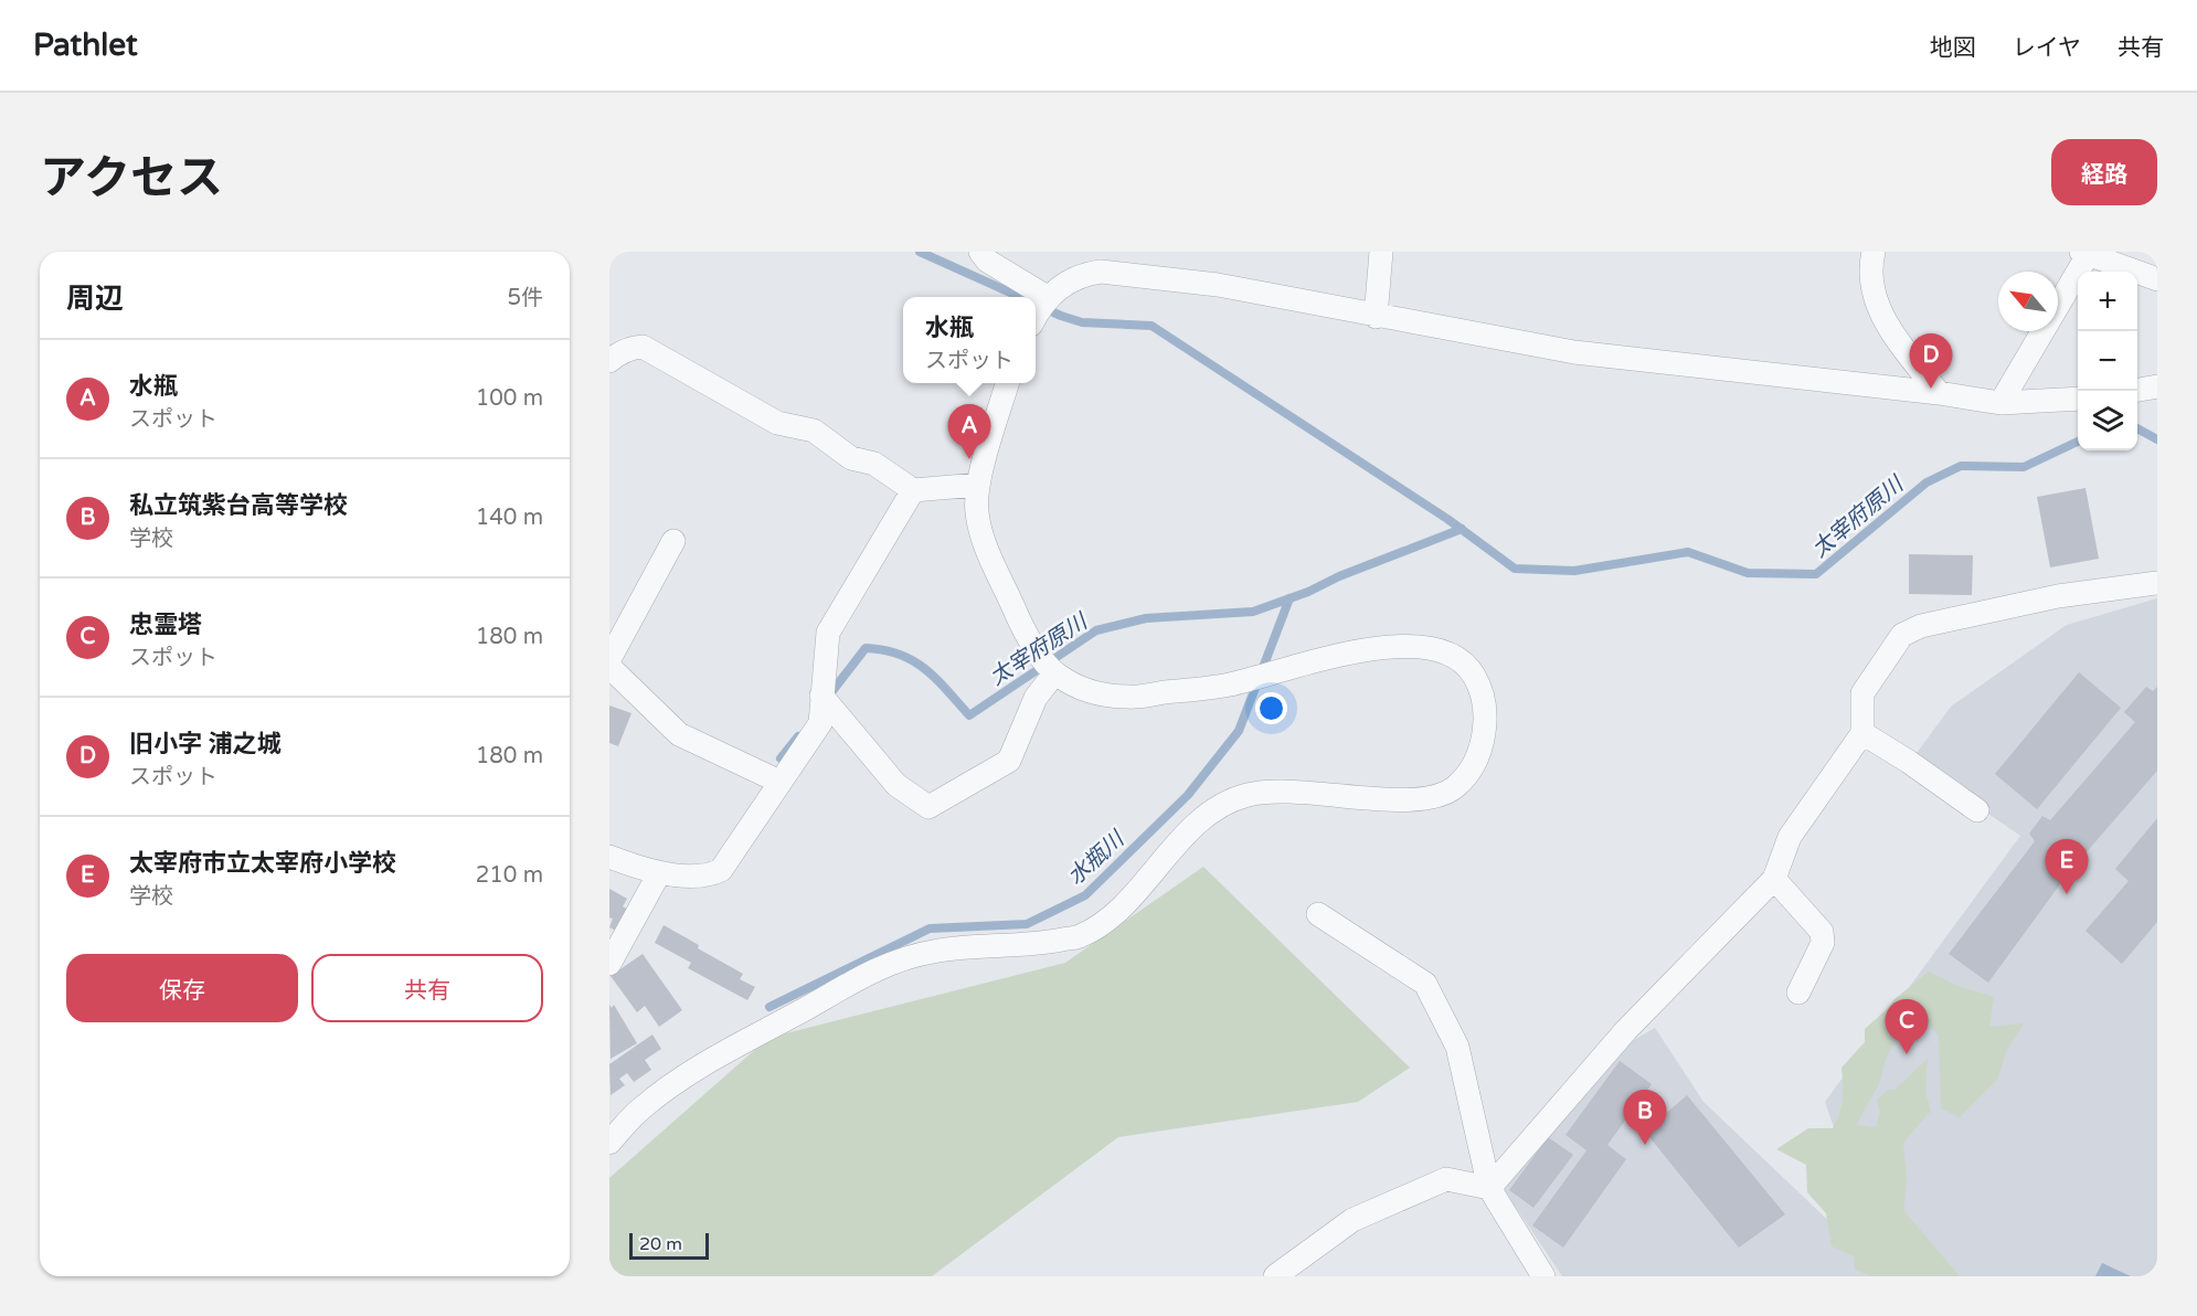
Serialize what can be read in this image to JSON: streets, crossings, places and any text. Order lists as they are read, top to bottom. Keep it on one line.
{"water":["太宰府原川","水瓶川"],"scale_bar":"20 m","north":"top left","page":{"header":"Pathlet","nav":["地図","レイヤ","共有"],"title":"アクセス","buttons":["経路",["保存","共有"]],"heading":["周辺","5件"],"map_buttons":["+","−"],"popup":["水瓶","スポット"],"pins":["D","A","E","C","B"],"list":[{"mark":"A","name":"水瓶","note":"スポット","value":"100 m"},{"mark":"B","name":"私立筑紫台高等学校","note":"学校","value":"140 m"},{"mark":"C","name":"忠霊塔","note":"スポット","value":"180 m"},{"mark":"D","name":"旧小字 浦之城","note":"スポット","value":"180 m"},{"mark":"E","name":"太宰府市立太宰府小学校","note":"学校","value":"210 m"}],"scale":"20 m"}}
